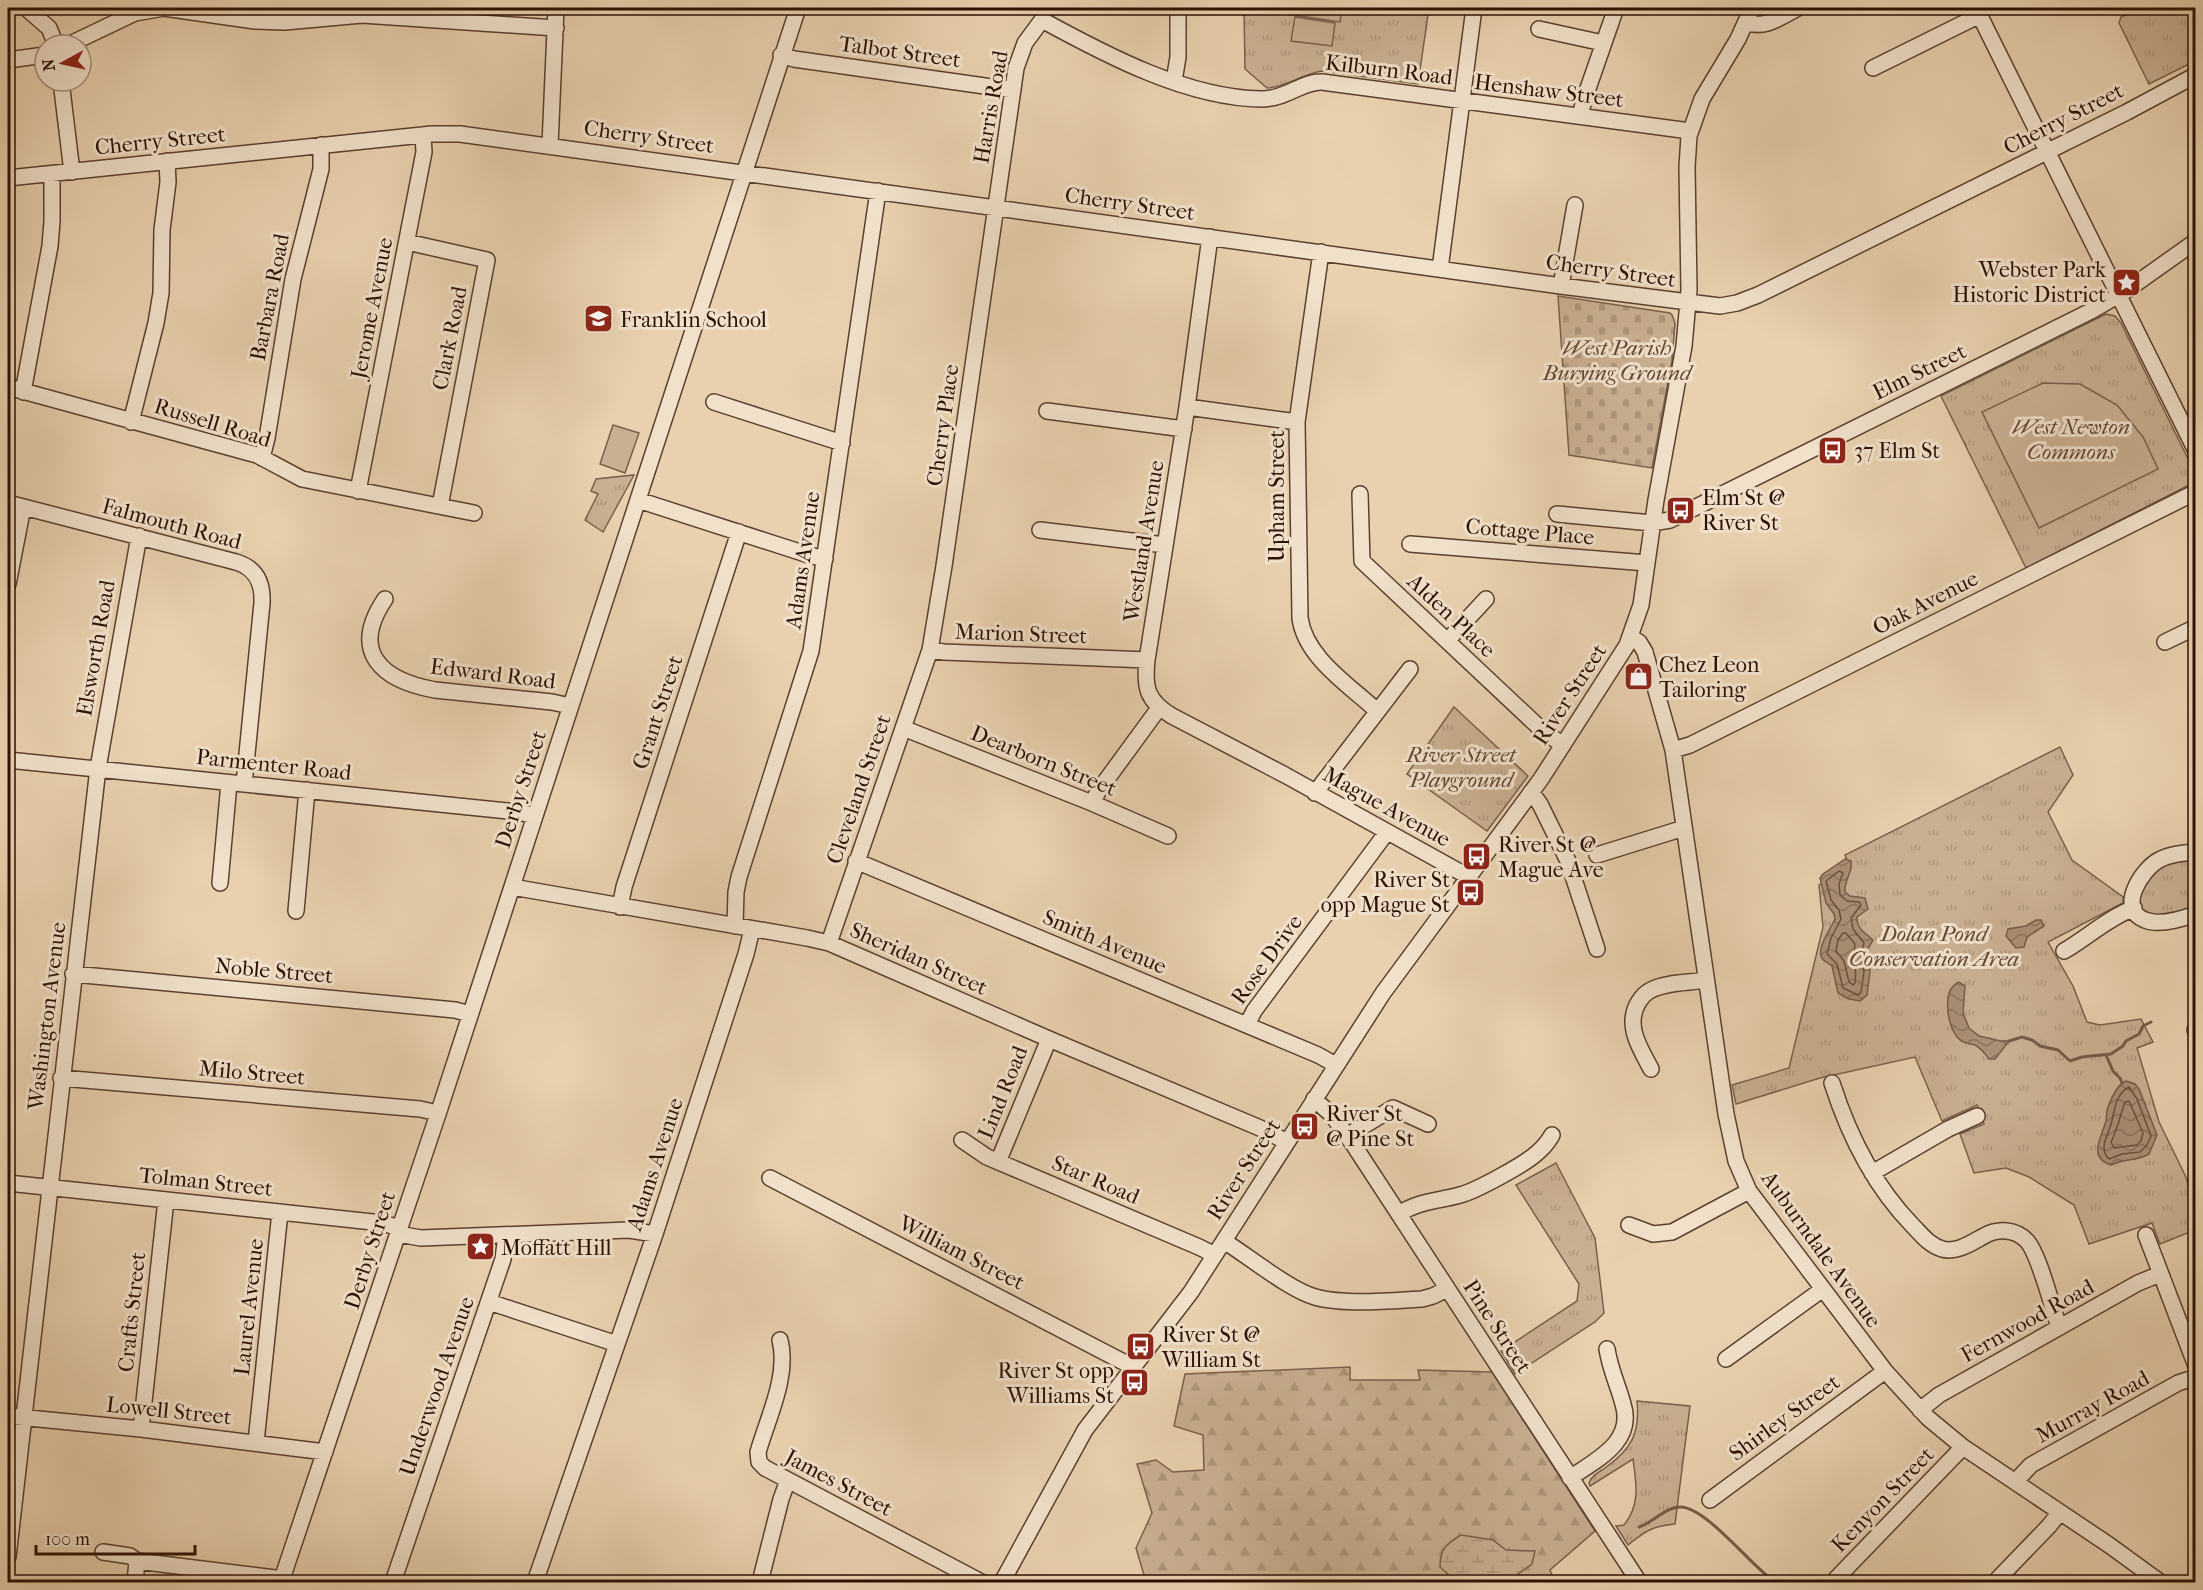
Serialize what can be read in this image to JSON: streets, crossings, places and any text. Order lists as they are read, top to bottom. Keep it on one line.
{"streets":{"street":["Talbot Street","Kilburn Road","Henshaw Street","Harris Road","Cherry Street","Barbara Road","Jerome Avenue","Clark Road","Elm Street","Russell Road","Cherry Place","Upham Street","Falmouth Road","Cottage Place","Westland Avenue","Adams Avenue","Oak Avenue","Alden Place","Marion Street","Elsworth Road","Edward Road","River Street","Grant Street","Dearborn Street","Parmenter Road","Derby Street","Cleveland Street","Mague Avenue","Smith Avenue","Sheridan Street","Rose Drive","Noble Street","Washington Avenue","Milo Street","Lind Road","Star Road","Tolman Street","Auburndale Avenue","William Street","Laurel Avenue","Crafts Street","Fernwood Road","Pine Street","Underwood Avenue","Murray Road","Lowell Street","Shirley Street","James Street","Kenyon Street"]},"crossings":[["Talbot Street","Harris Road"],["Talbot Street","Derby Street"],["Kilburn Road","Henshaw Street"],["Kilburn Road","Harris Road"],["Henshaw Street","Cherry Street"],["Henshaw Street","River Street"],["Harris Road","Cherry Street"],["Harris Road","Cherry Place"],["Cherry Street","Barbara Road"],["Cherry Street","Jerome Avenue"],["Cherry Street","Cherry Place"],["Cherry Street","Upham Street"],["Cherry Street","Westland Avenue"],["Cherry Street","Adams Avenue"],["Cherry Street","River Street"],["Cherry Street","Derby Street"],["Barbara Road","Russell Road"],["Jerome Avenue","Clark Road"],["Jerome Avenue","Russell Road"],["Clark Road","Russell Road"],["Elm Street","River Street"],["Cherry Place","Marion Street"],["Cherry Place","Cleveland Street"],["Falmouth Road","Elsworth Road"],["Falmouth Road","Parmenter Road"],["Cottage Place","River Street"],["Westland Avenue","Marion Street"],["Westland Avenue","Mague Avenue"],["Adams Avenue","Sheridan Street"],["Adams Avenue","Tolman Street"],["Oak Avenue","Auburndale Avenue"],["Alden Place","River Street"],["Marion Street","Cleveland Street"],["Elsworth Road","Parmenter Road"],["Elsworth Road","Washington Avenue"],["Edward Road","Derby Street"],["River Street","Mague Avenue"],["River Street","Smith Avenue"],["River Street","Sheridan Street"],["River Street","Star Road"],["River Street","Auburndale Avenue"],["River Street","William Street"],["River Street","Pine Street"],["Grant Street","Sheridan Street"],["Dearborn Street","Cleveland Street"],["Parmenter Road","Derby Street"],["Parmenter Road","Washington Avenue"],["Derby Street","Sheridan Street"],["Derby Street","Noble Street"],["Derby Street","Milo Street"],["Derby Street","Tolman Street"],["Derby Street","Lowell Street"],["Cleveland Street","Smith Avenue"],["Cleveland Street","Sheridan Street"],["Mague Avenue","Rose Drive"],["Smith Avenue","Rose Drive"],["Sheridan Street","Lind Road"],["Noble Street","Washington Avenue"],["Washington Avenue","Milo Street"],["Washington Avenue","Tolman Street"],["Washington Avenue","Lowell Street"],["Lind Road","Star Road"],["Tolman Street","Laurel Avenue"],["Tolman Street","Crafts Street"],["Tolman Street","Underwood Avenue"],["Auburndale Avenue","Fernwood Road"],["Auburndale Avenue","Murray Road"],["Auburndale Avenue","Shirley Street"],["Auburndale Avenue","Kenyon Street"],["Laurel Avenue","Lowell Street"],["Crafts Street","Lowell Street"]],"parks":["West Parish Burying Ground","West Newton Commons","River Street Playground","Dolan Pond Conservation Area"],"places":{"place":["Webster Park Historic District","Moffatt Hill"],"school or university":["Franklin School"],"bus stop":["37 Elm St","Elm St @ River St","River St @ Mague Ave","River St opp Mague St","River St @ Pine St","River St @ William St","River St opp Williams St"],"shop":["Chez Leon Tailoring"]},"scale_bar":"100 m","north":"left"}
